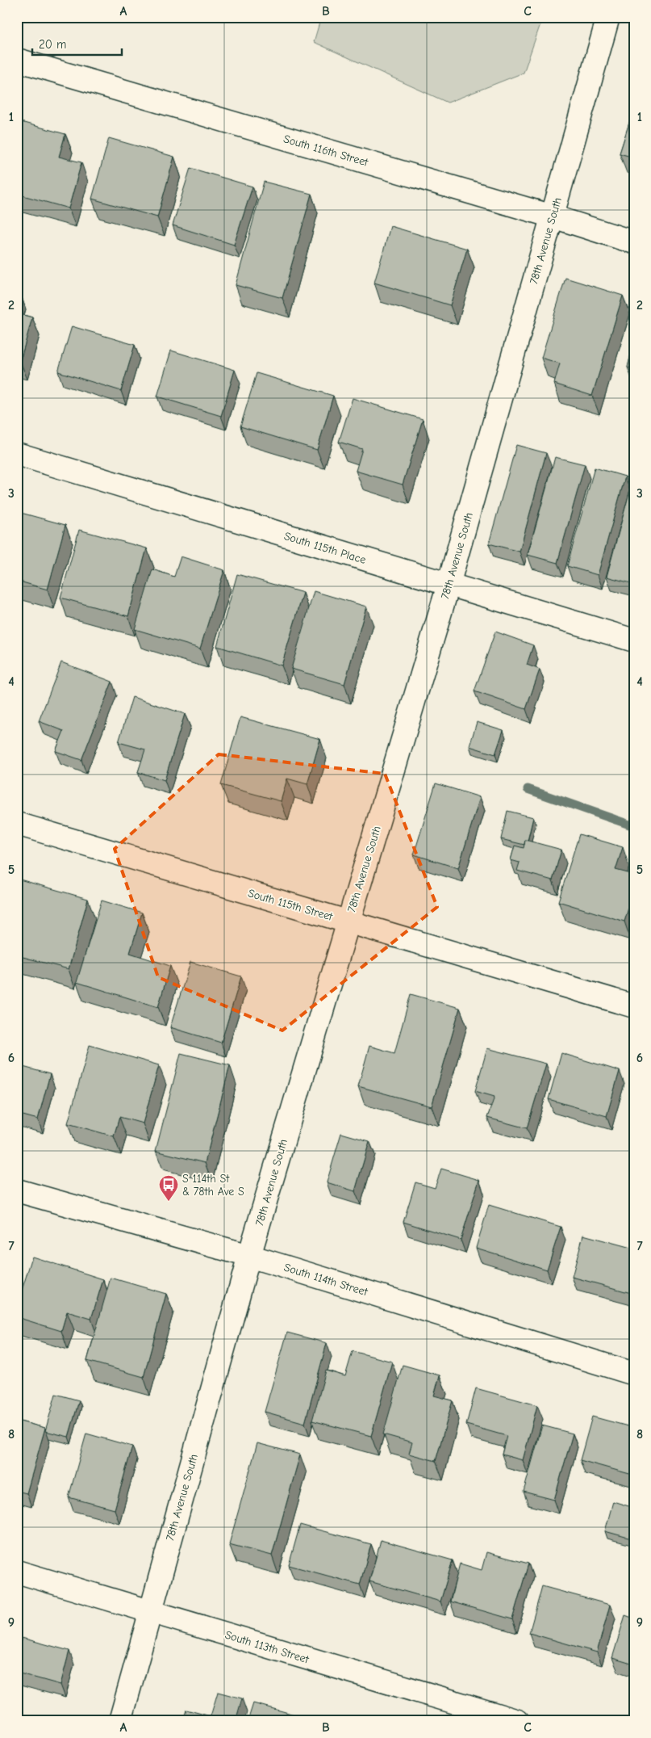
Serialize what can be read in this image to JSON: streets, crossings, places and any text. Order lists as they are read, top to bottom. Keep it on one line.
{"streets":{"street":["South 116th Street","78th Avenue South","South 115th Place","South 115th Street","South 114th Street","South 113th Street"]},"crossings":[["South 116th Street","78th Avenue South"],["78th Avenue South","South 115th Place"],["78th Avenue South","South 115th Street"],["78th Avenue South","South 114th Street"],["78th Avenue South","South 113th Street"]],"places":{"bus stop":["S 114th St & 78th Ave S"]},"scale_bar":"20 m","grid":{"columns":["A","B","C"],"rows":["1","2","3","4","5","6","7","8","9"]}}
